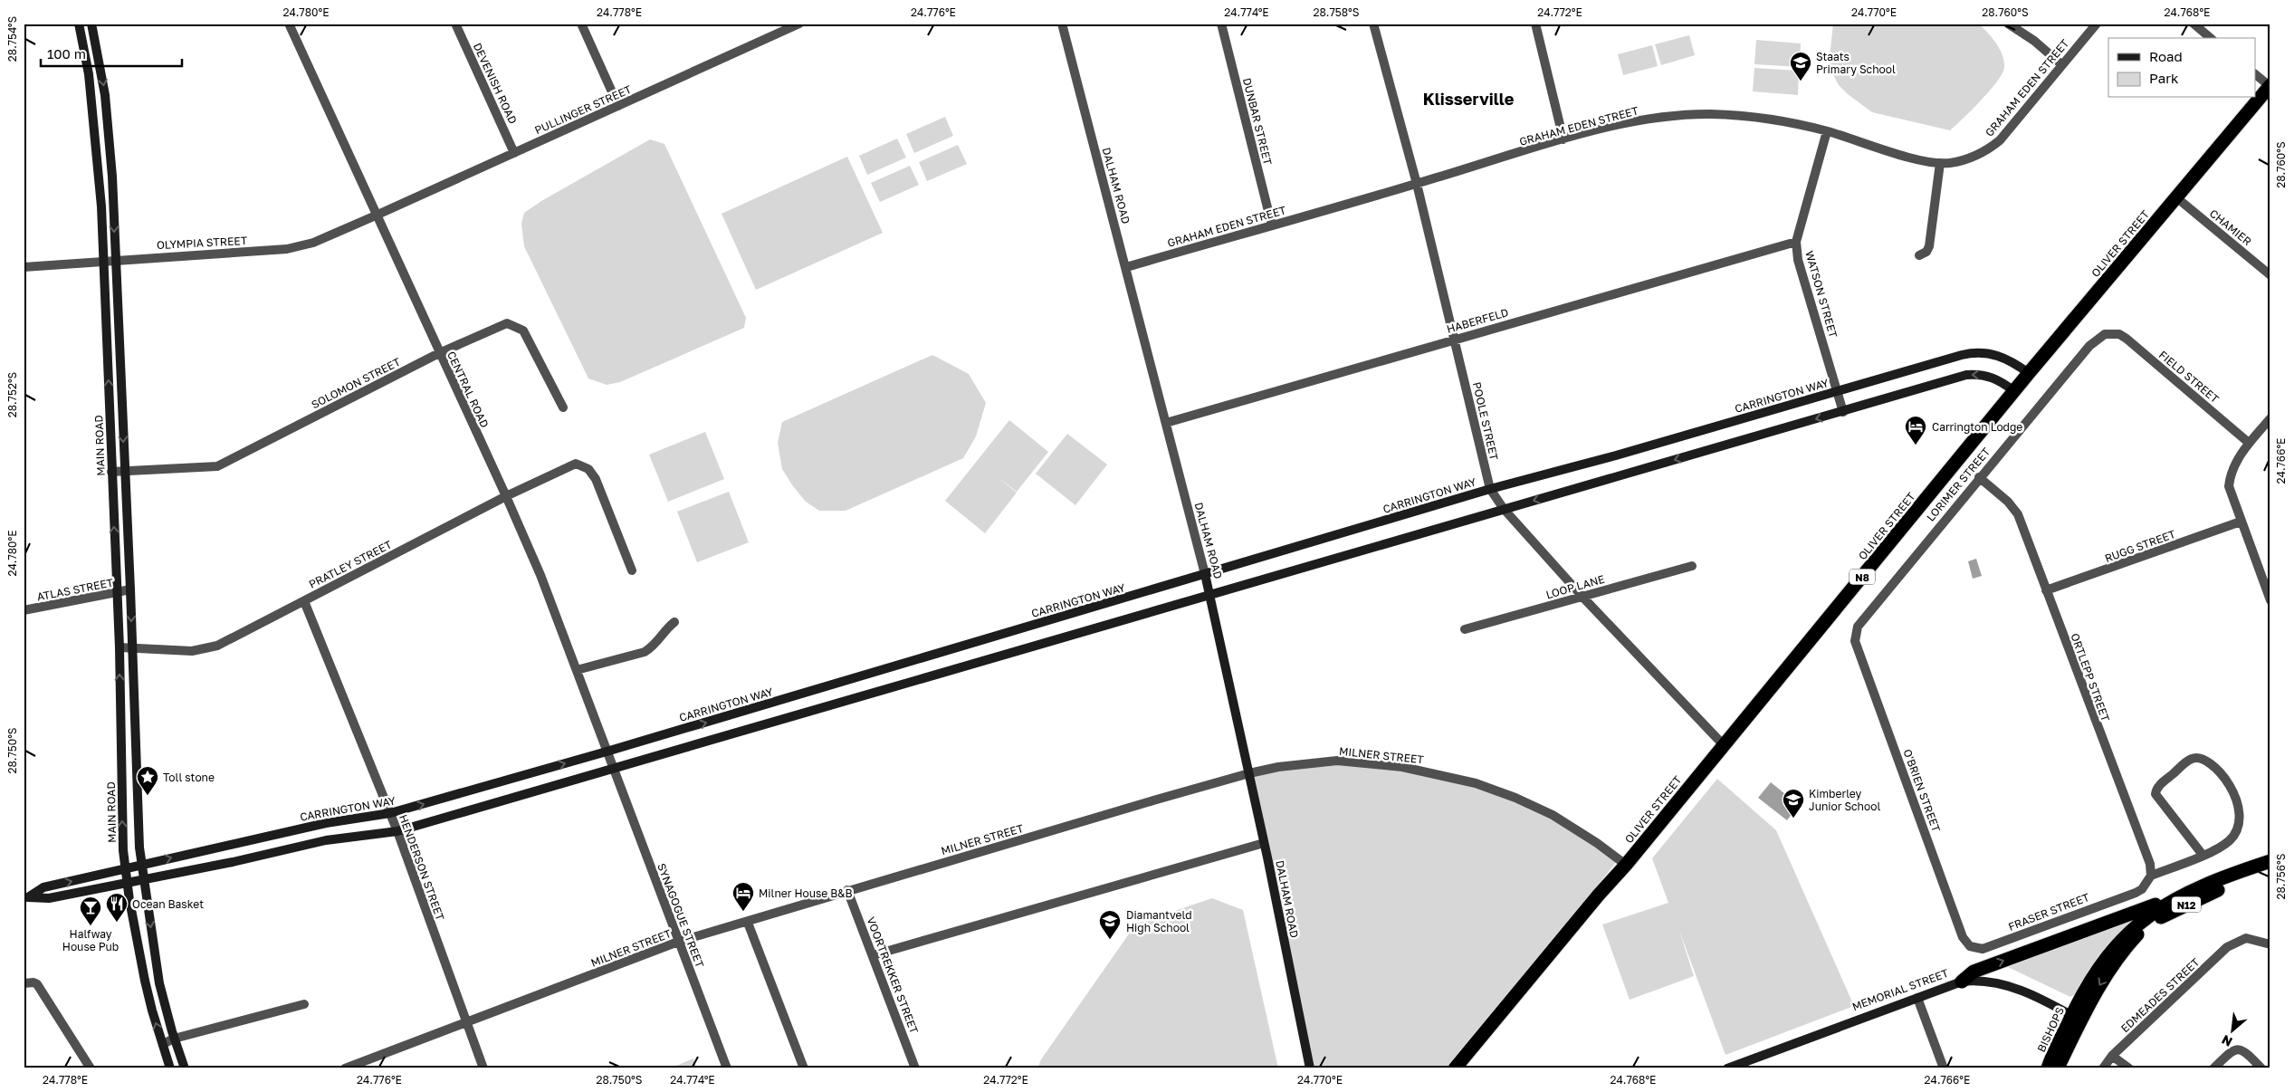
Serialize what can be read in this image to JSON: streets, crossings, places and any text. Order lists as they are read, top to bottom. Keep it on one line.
{"streets":{"highway":["OLIVER STREET","N8","N12","BISHOPS"],"street":["DEVENISH ROAD","GRAHAM EDEN STREET","PULLINGER STREET","DUNBAR STREET","DALHAM ROAD","CHAMIER","OLYMPIA STREET","WATSON STREET","HABERFELD","FIELD STREET","SOLOMON STREET","CENTRAL ROAD","CARRINGTON WAY","POOLE STREET","MAIN ROAD","LORIMER STREET","RUGG STREET","PRATLEY STREET","LOOP LANE","ATLAS STREET","ORTLEPP STREET","MILNER STREET","O'BRIEN STREET","HENDERSON STREET","FRASER STREET","SYNAGOGUE STREET","VOORTREKKER STREET","MEMORIAL STREET","EDMEADES STREET"]},"crossings":[["DEVENISH ROAD","PULLINGER STREET"],["GRAHAM EDEN STREET","DUNBAR STREET"],["GRAHAM EDEN STREET","DALHAM ROAD"],["GRAHAM EDEN STREET","WATSON STREET"],["GRAHAM EDEN STREET","POOLE STREET"],["PULLINGER STREET","OLYMPIA STREET"],["PULLINGER STREET","CENTRAL ROAD"],["DALHAM ROAD","HABERFELD"],["DALHAM ROAD","CARRINGTON WAY"],["DALHAM ROAD","MILNER STREET"],["CHAMIER","OLIVER STREET"],["OLYMPIA STREET","CENTRAL ROAD"],["OLYMPIA STREET","MAIN ROAD"],["OLIVER STREET","CARRINGTON WAY"],["OLIVER STREET","POOLE STREET"],["OLIVER STREET","MILNER STREET"],["WATSON STREET","HABERFELD"],["WATSON STREET","CARRINGTON WAY"],["HABERFELD","POOLE STREET"],["FIELD STREET","LORIMER STREET"],["SOLOMON STREET","CENTRAL ROAD"],["SOLOMON STREET","MAIN ROAD"],["CENTRAL ROAD","CARRINGTON WAY"],["CENTRAL ROAD","PRATLEY STREET"],["CENTRAL ROAD","SYNAGOGUE STREET"],["CARRINGTON WAY","POOLE STREET"],["CARRINGTON WAY","MAIN ROAD"],["CARRINGTON WAY","HENDERSON STREET"],["POOLE STREET","LOOP LANE"],["MAIN ROAD","PRATLEY STREET"],["MAIN ROAD","ATLAS STREET"],["LORIMER STREET","ORTLEPP STREET"],["LORIMER STREET","O'BRIEN STREET"],["RUGG STREET","ORTLEPP STREET"],["PRATLEY STREET","HENDERSON STREET"],["ORTLEPP STREET","FRASER STREET"],["MILNER STREET","HENDERSON STREET"],["MILNER STREET","SYNAGOGUE STREET"],["MILNER STREET","VOORTREKKER STREET"],["O'BRIEN STREET","FRASER STREET"],["N12","BISHOPS"],["MEMORIAL STREET","BISHOPS"]],"districts":["Klisserville"],"places":{"school or university":["Staats Primary School","Kimberley Junior School","Diamantveld High School"],"hotel":["Carrington Lodge","Milner House B&B"],"place":["Toll stone"],"restaurant":["Ocean Basket"],"bar":["Halfway House Pub"]},"legend":["Road","Park"],"scale_bar":"100 m","north":"bottom left","coordinates":["24.780°E","24.778°E","24.776°E","24.774°E","28.758°S","24.772°E","24.770°E","28.760°S","24.768°E","28.754°S","28.752°S","24.766°E","28.750°S","28.756°S"]}
